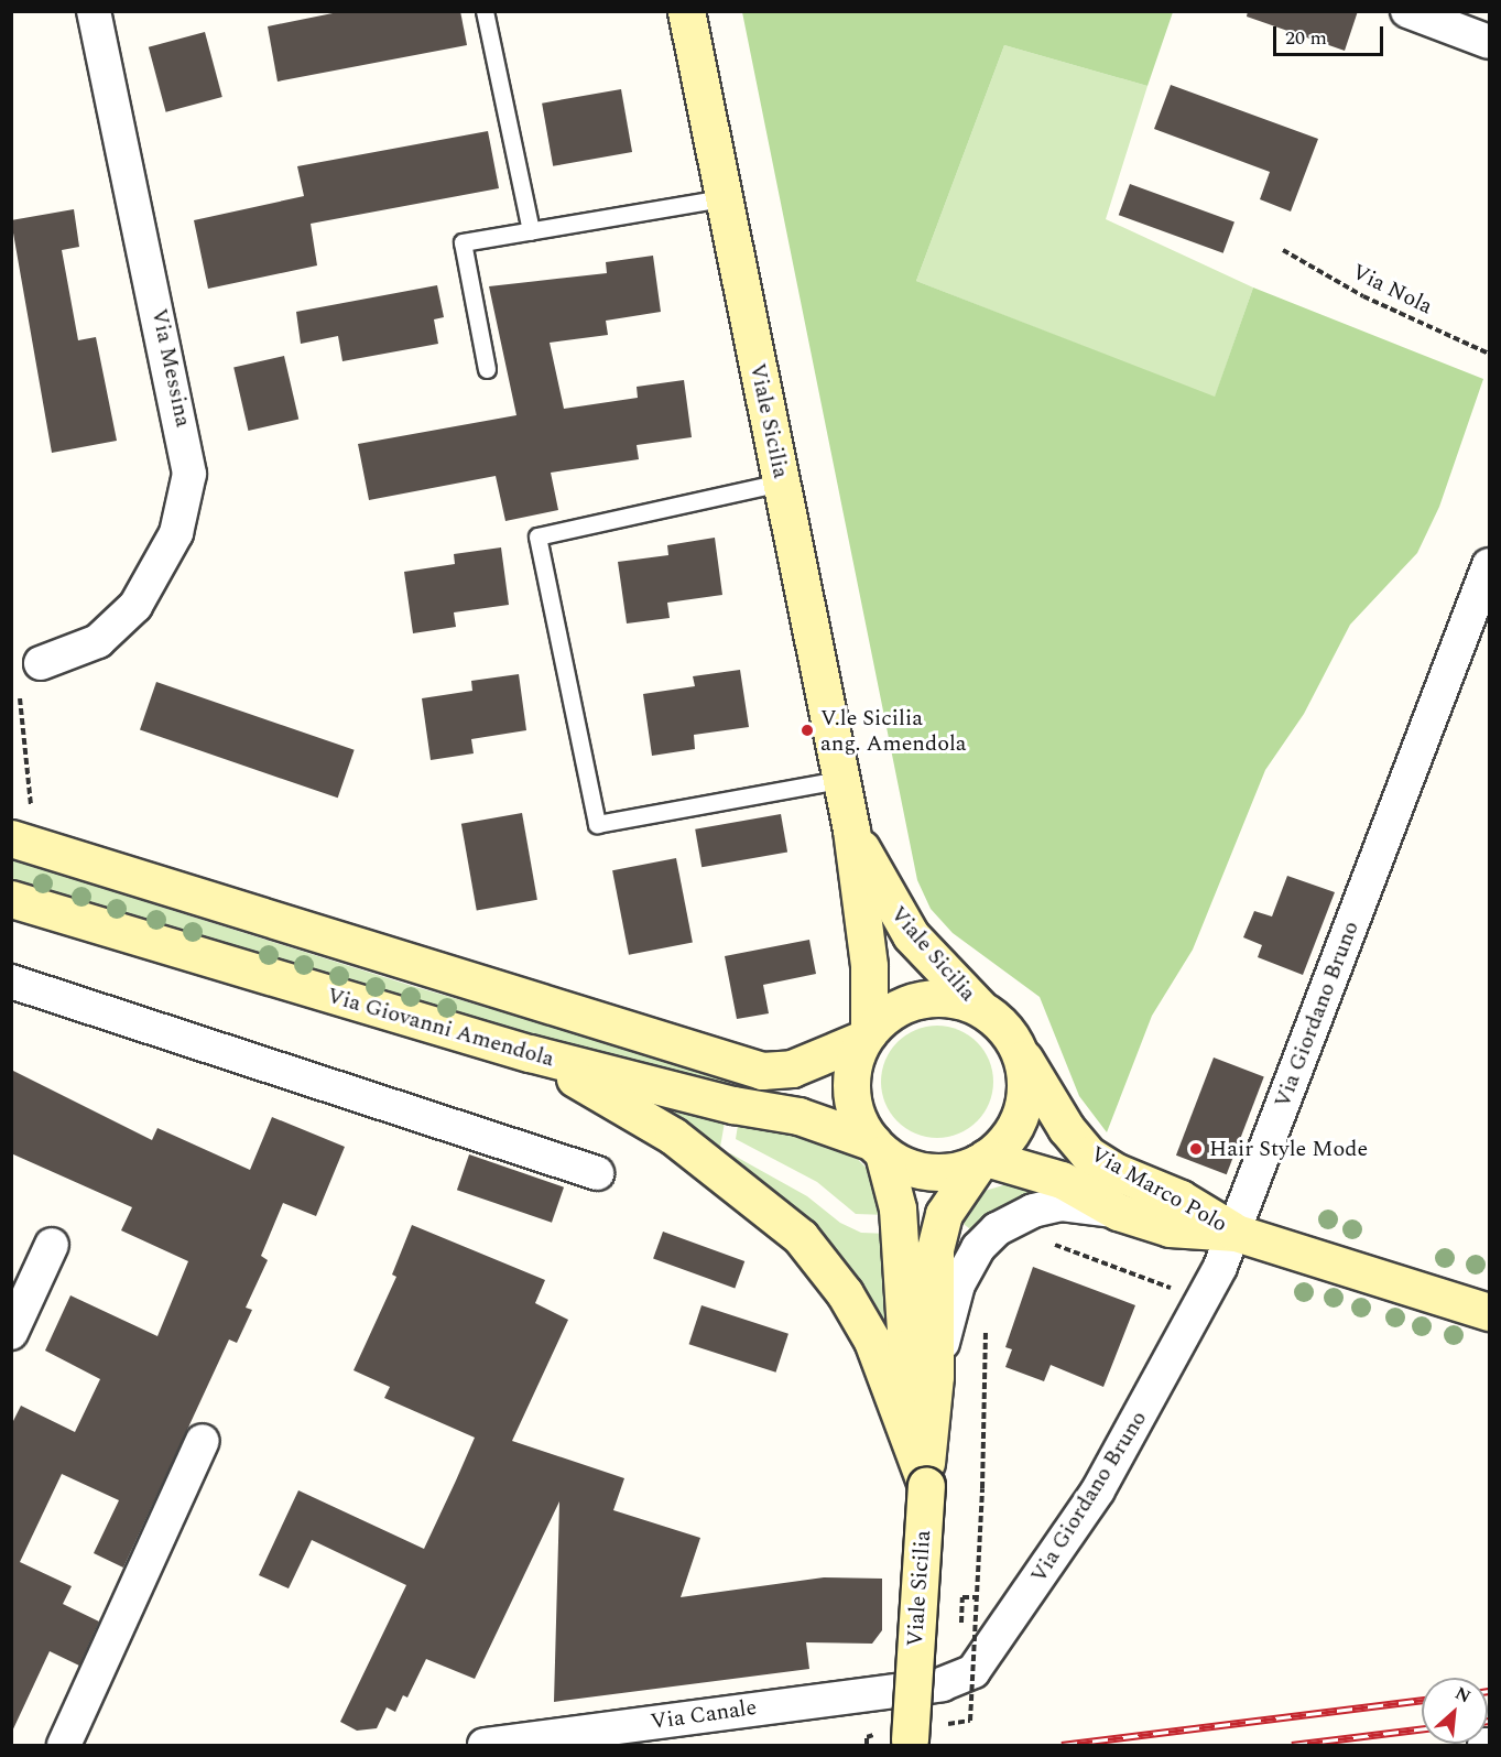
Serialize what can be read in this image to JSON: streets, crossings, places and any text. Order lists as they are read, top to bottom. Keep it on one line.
{"streets":{"main road":["Viale Sicilia","Via Giovanni Amendola","Via Marco Polo"],"street":["Via Messina","Via Giordano Bruno","Via Canale"],"path":["Via Nola"]},"crossings":[["Viale Sicilia","Via Giovanni Amendola"],["Viale Sicilia","Via Marco Polo"],["Via Giordano Bruno","Via Marco Polo"],["Via Giordano Bruno","Via Canale"],["Via Giovanni Amendola","Via Marco Polo"]],"places":["V.le Sicilia ang. Amendola","Hair Style Mode"],"scale_bar":"20 m","north":"top right"}
